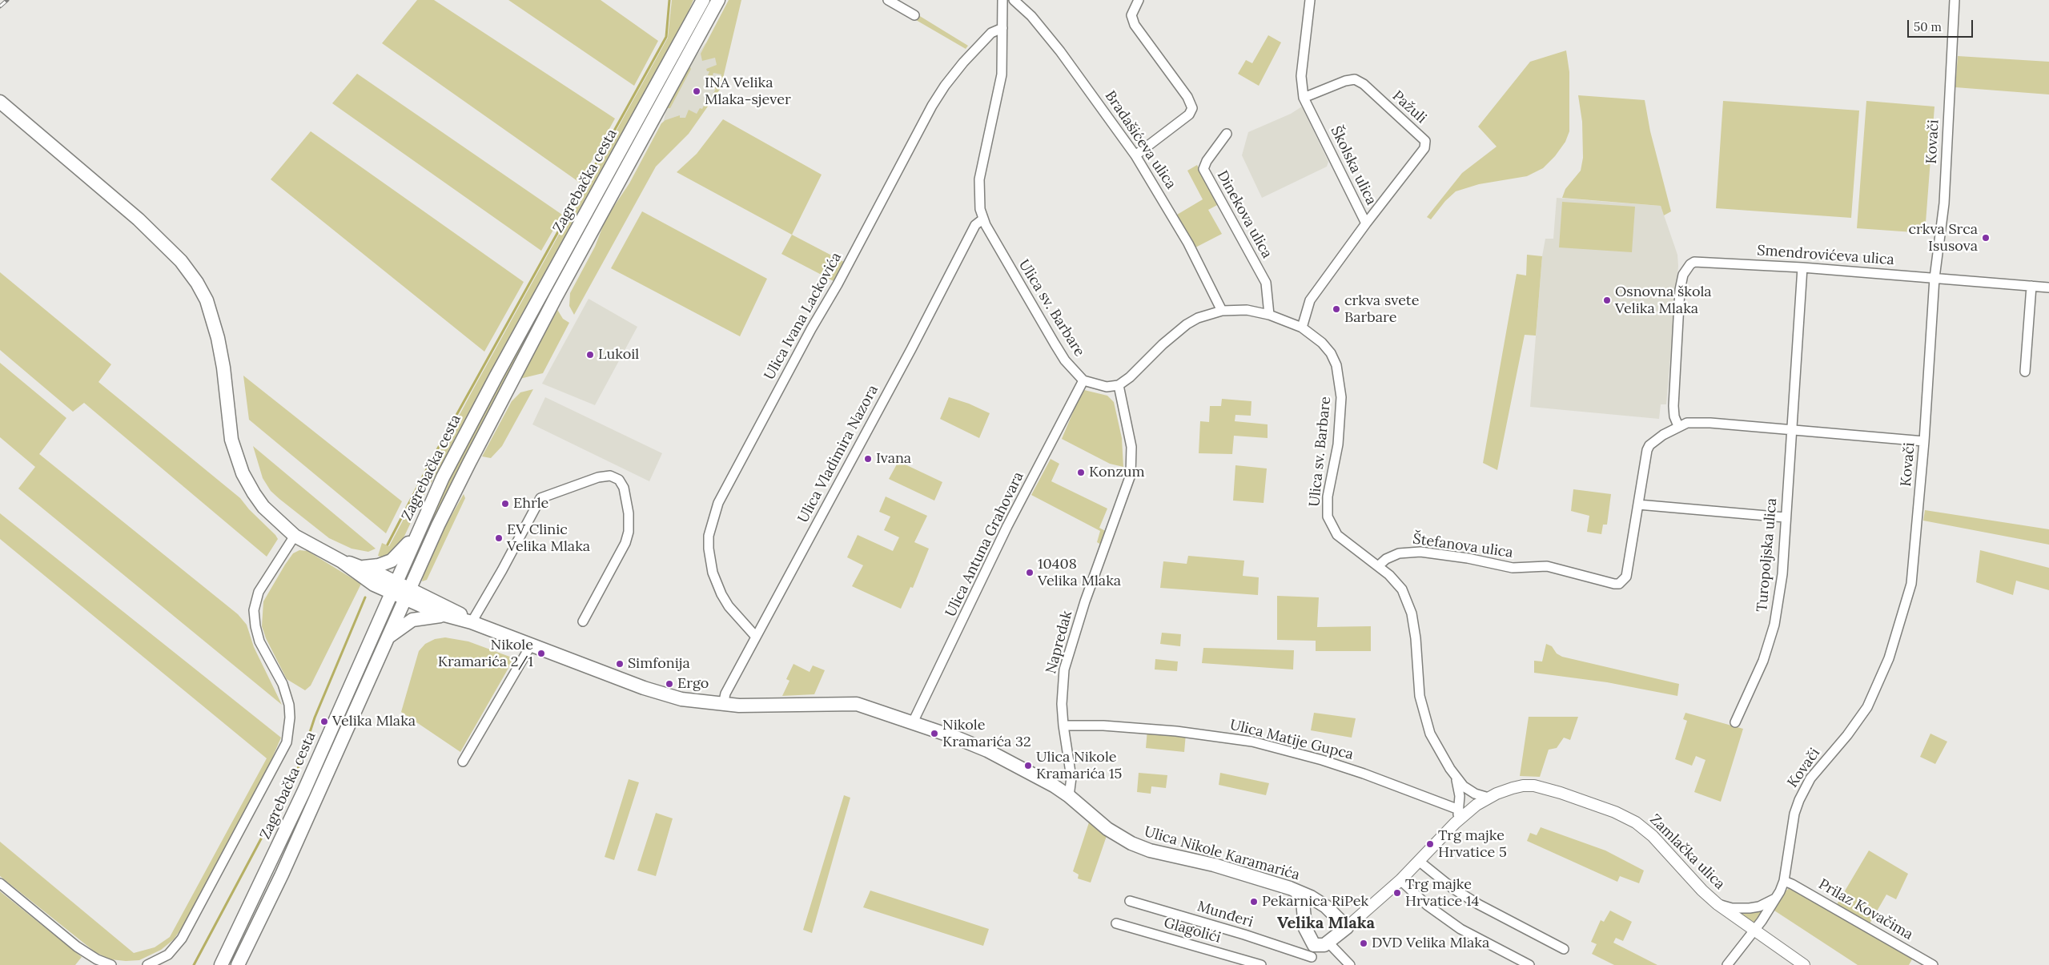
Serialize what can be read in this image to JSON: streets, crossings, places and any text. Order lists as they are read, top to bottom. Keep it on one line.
{"streets":{"main road":["Zagrebačka cesta","Ulica Nikole Karamarića"],"street":["Pažuli","Bradašićeva ulica","Kovači","Školska ulica","Dinekova ulica","Smendrovićeva ulica","Ulica sv. Barbare","Ulica Ivana Lackovića","Ulica Vladimira Nazora","Ulica Antuna Grahovara","Štefanova ulica","Turopoljska ulica","Napredak","Ulica Matije Gupca","Zamlačka ulica","Prilaz Kovačima","Munđeri","Glagolići"]},"crossings":[["Pažuli","Školska ulica"],["Bradašićeva ulica","Ulica sv. Barbare"],["Kovači","Smendrovićeva ulica"],["Kovači","Zamlačka ulica"],["Kovači","Prilaz Kovačima"],["Školska ulica","Ulica sv. Barbare"],["Dinekova ulica","Ulica sv. Barbare"],["Smendrovićeva ulica","Turopoljska ulica"],["Ulica sv. Barbare","Ulica Ivana Lackovića"],["Ulica sv. Barbare","Ulica Vladimira Nazora"],["Ulica sv. Barbare","Ulica Antuna Grahovara"],["Ulica sv. Barbare","Štefanova ulica"],["Ulica sv. Barbare","Napredak"],["Ulica sv. Barbare","Ulica Matije Gupca"],["Ulica sv. Barbare","Zamlačka ulica"],["Ulica Ivana Lackovića","Ulica Vladimira Nazora"],["Ulica Vladimira Nazora","Ulica Nikole Karamarića"],["Ulica Antuna Grahovara","Ulica Nikole Karamarića"],["Napredak","Ulica Matije Gupca"],["Napredak","Ulica Nikole Karamarića"],["Zamlačka ulica","Ulica Nikole Karamarića"]],"districts":["Velika Mlaka"],"places":["INA Velika Mlaka-sjever","crkva Srca Isusova","Osnovna škola Velika Mlaka","crkva svete Barbare","Lukoil","Ivana","Konzum","Ehrle","EV Clinic Velika Mlaka","10408 Velika Mlaka","Nikole Kramarića 2/1","Simfonija","Ergo","Velika Mlaka","Nikole Kramarića 32","Ulica Nikole Kramarića 15","Trg majke Hrvatice 5","Trg majke Hrvatice 14","Pekarnica RiPek","DVD Velika Mlaka"],"scale_bar":"50 m"}
